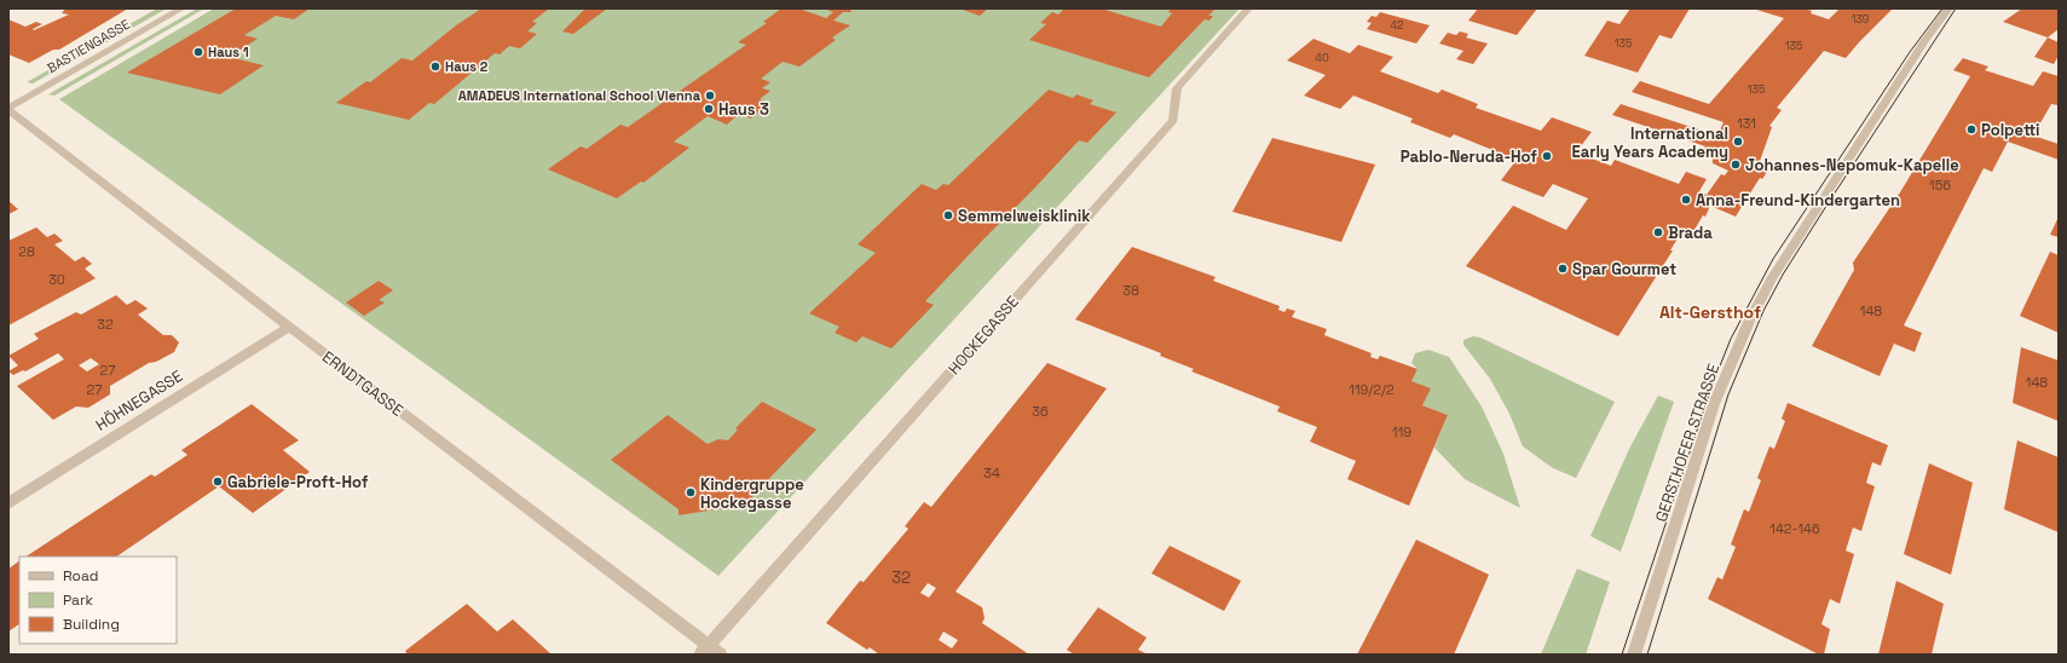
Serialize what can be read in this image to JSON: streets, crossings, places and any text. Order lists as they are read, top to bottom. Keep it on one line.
{"streets":{"street":["BASTIENGASSE","HOCKEGASSE","ERNDTGASSE","HÖHNEGASSE","GERSTHOFER STRASSE"]},"crossings":[["BASTIENGASSE","ERNDTGASSE"],["HOCKEGASSE","ERNDTGASSE"],["ERNDTGASSE","HÖHNEGASSE"]],"districts":["Alt-Gersthof"],"places":["Haus 1","Haus 2","AMADEUS International School Vienna","Haus 3","Polpetti","International Early Years Academy","Pablo-Neruda-Hof","Johannes-Nepomuk-Kapelle","Anna-Freund-Kindergarten","Semmelweisklinik","Brada","Spar Gourmet","Gabriele-Proft-Hof","Kindergruppe Hockegasse"],"house_numbers":["139","42","135","135","40","135","131","156","28","30","38","148","32","27","148","27","119/2/2","36","119","34","142-146","32"],"legend":["Road","Park","Building"]}
